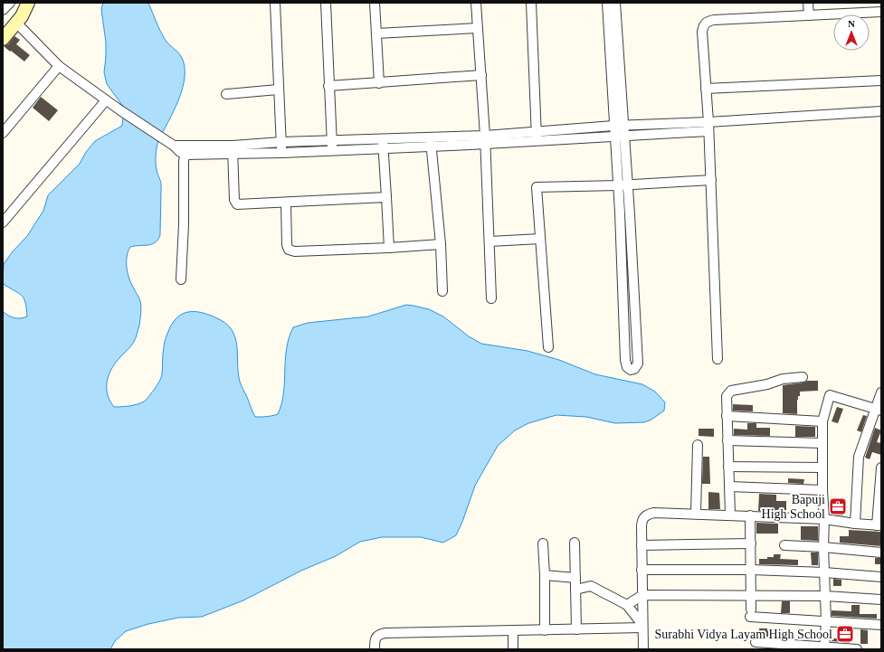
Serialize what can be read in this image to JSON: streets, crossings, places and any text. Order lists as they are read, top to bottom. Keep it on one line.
{"places":{"office":["Bapuji High School","Surabhi Vidya Layam High School"]},"north":"top"}
